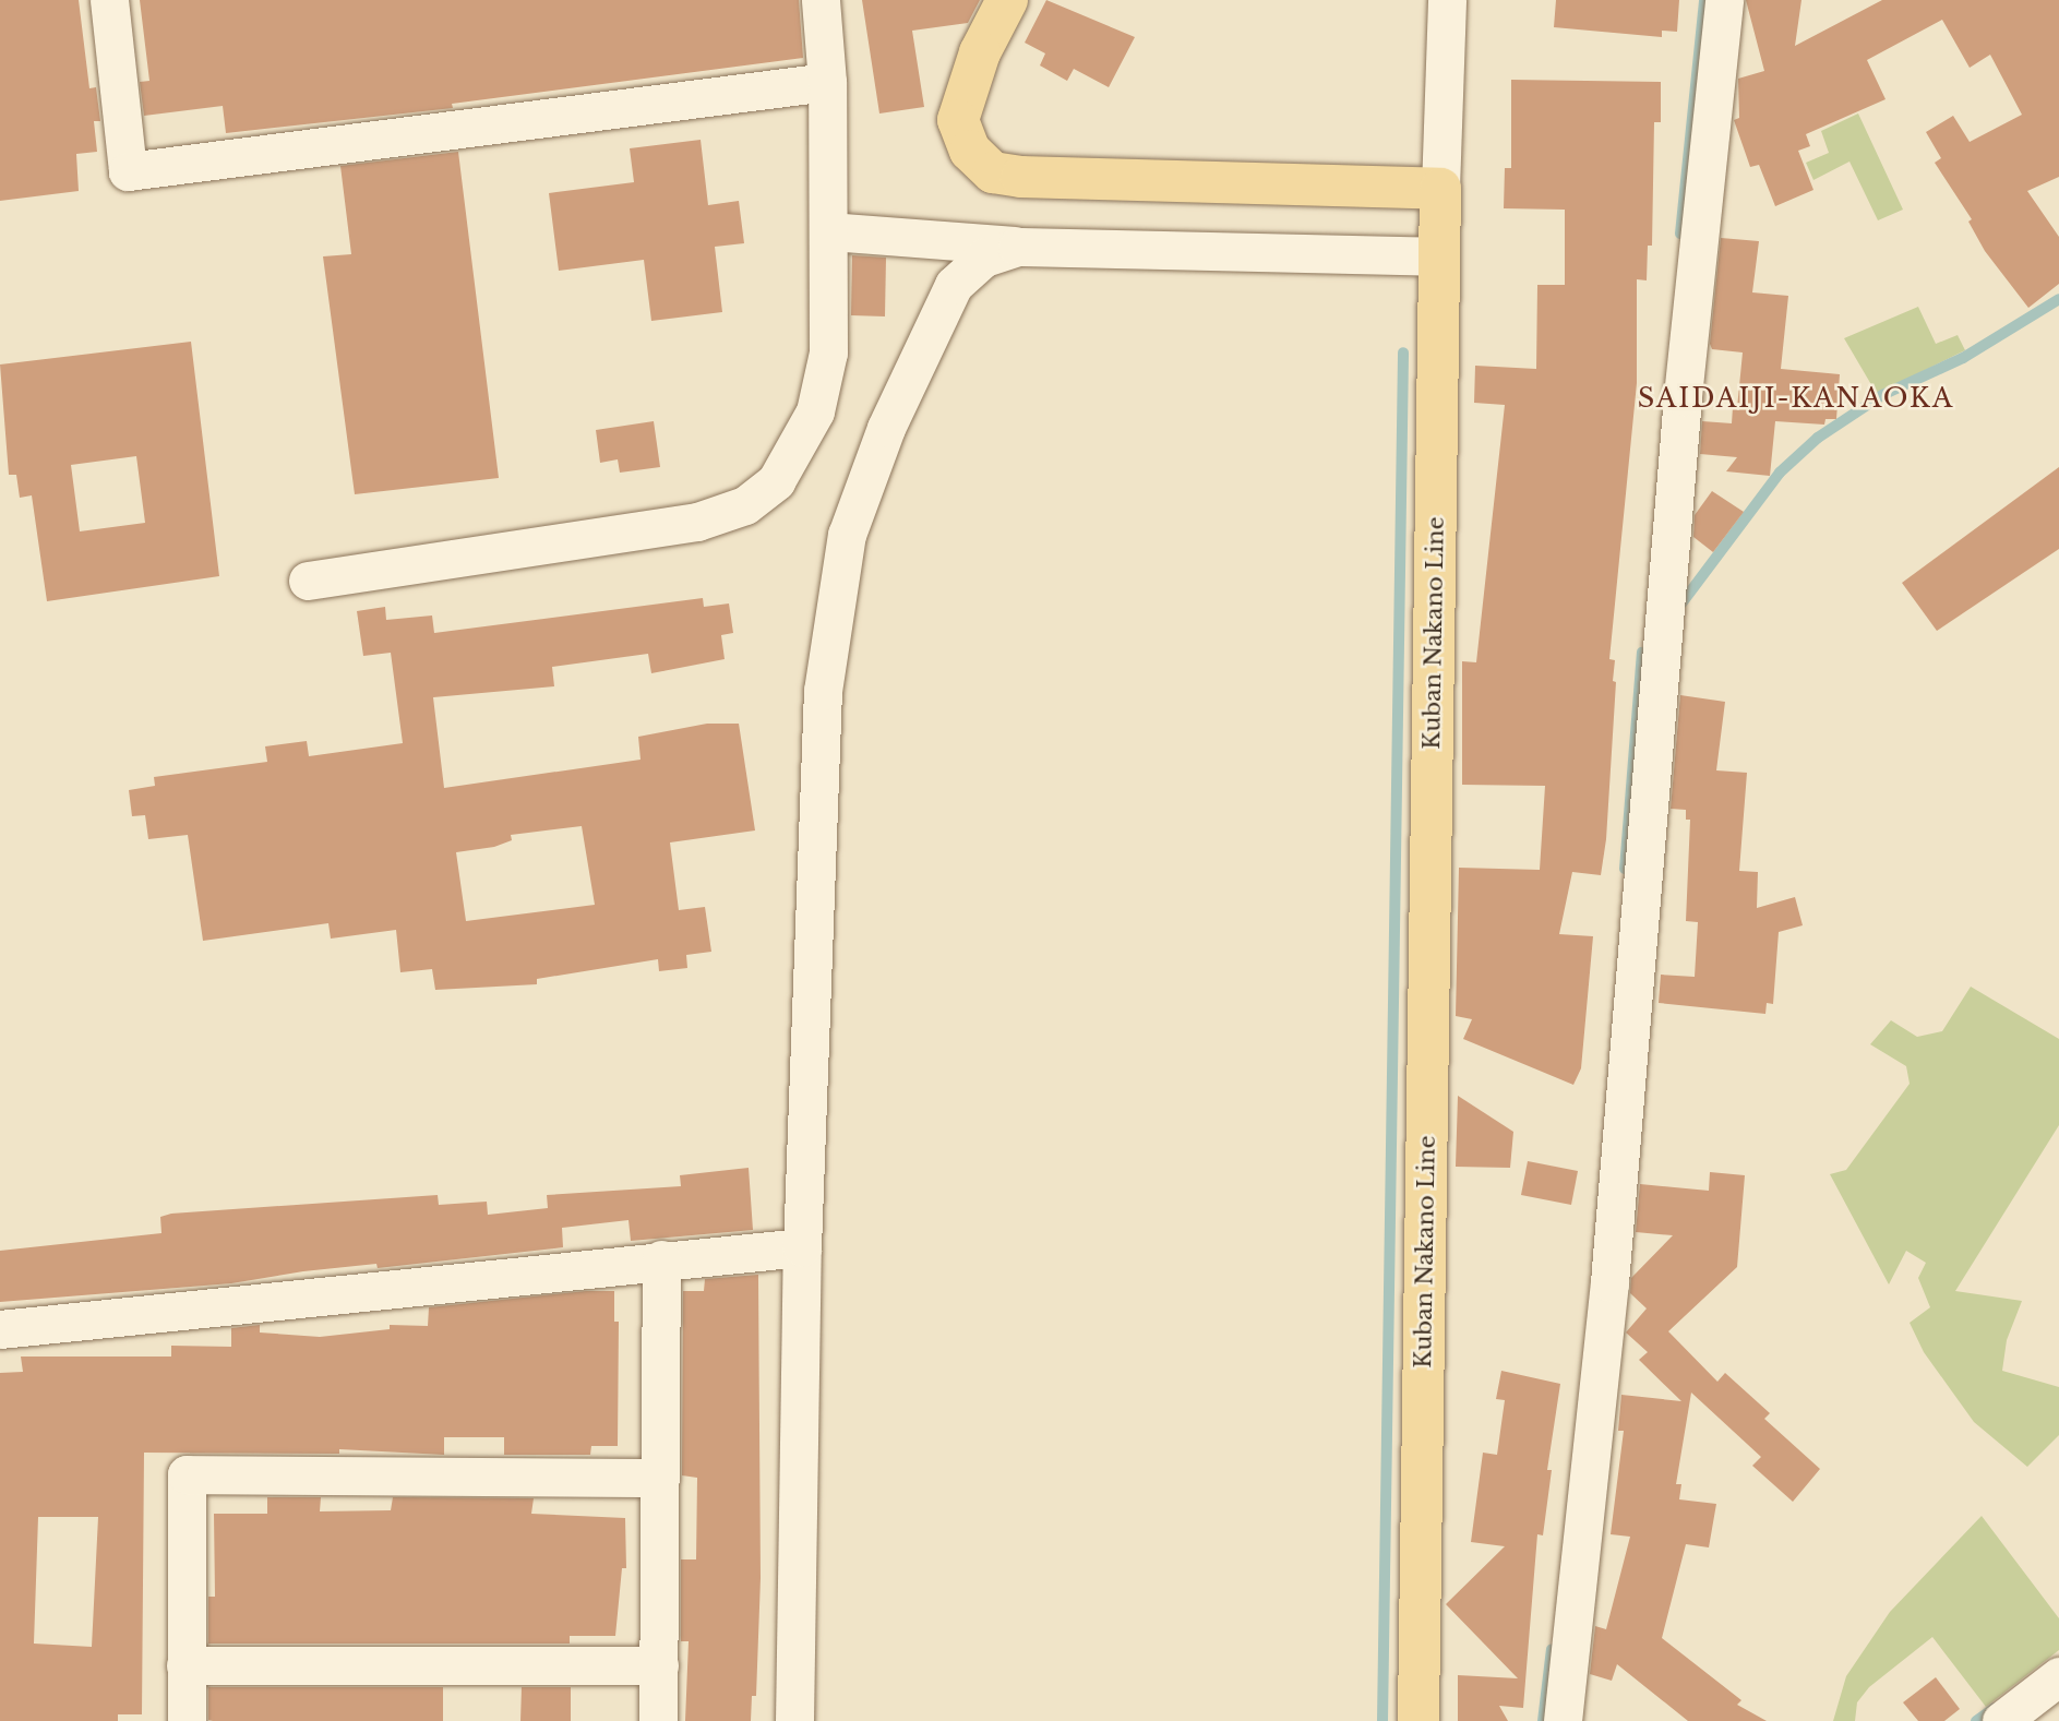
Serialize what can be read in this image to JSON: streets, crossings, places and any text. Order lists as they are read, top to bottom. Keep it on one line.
{"streets":{"main road":["Kuban Nakano Line"]},"districts":["SAIDAIJI-KANAOKA"]}
